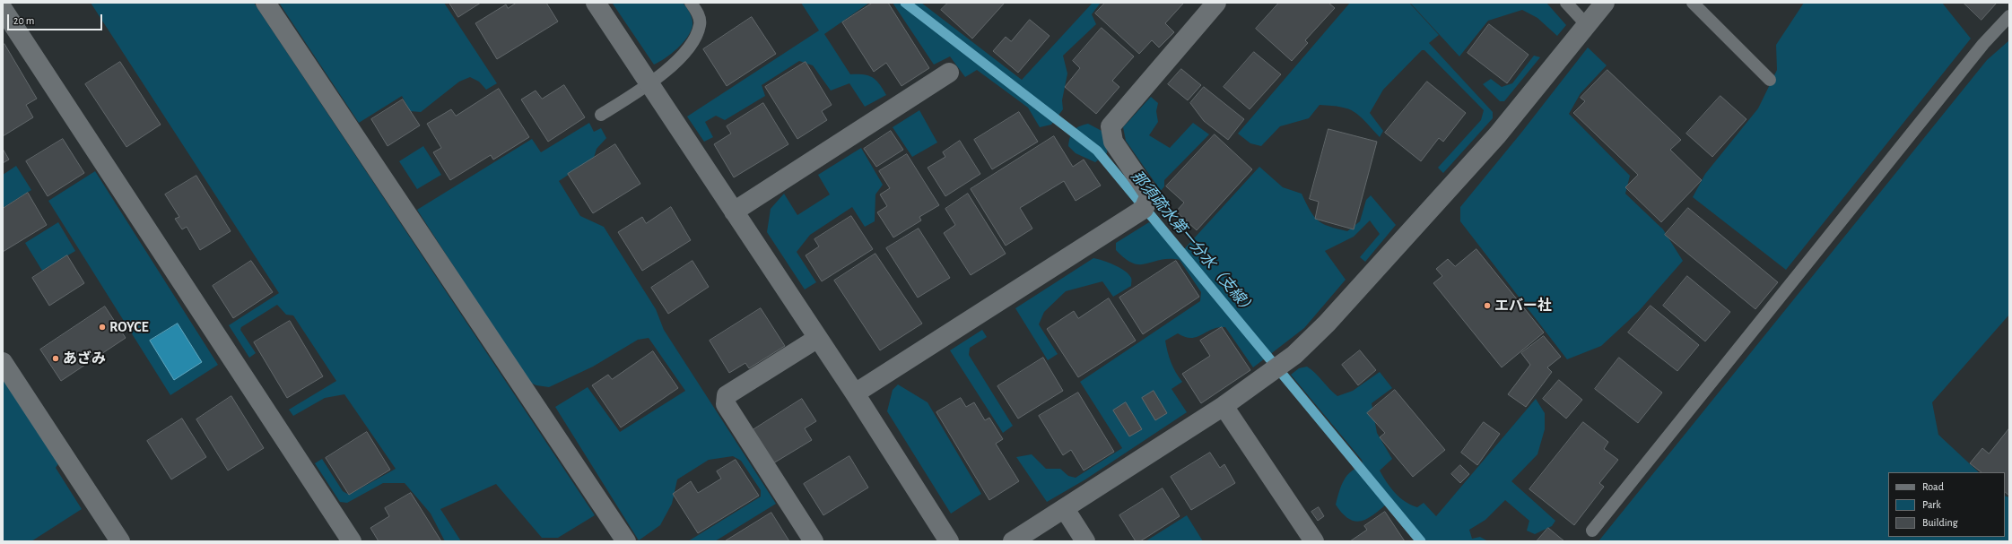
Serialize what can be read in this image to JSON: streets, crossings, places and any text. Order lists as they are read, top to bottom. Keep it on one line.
{"water":["那須疏水第一分水（支線）"],"places":["エバー社","ROYCE","あざみ"],"legend":["Road","Park","Building"],"scale_bar":"20 m"}
